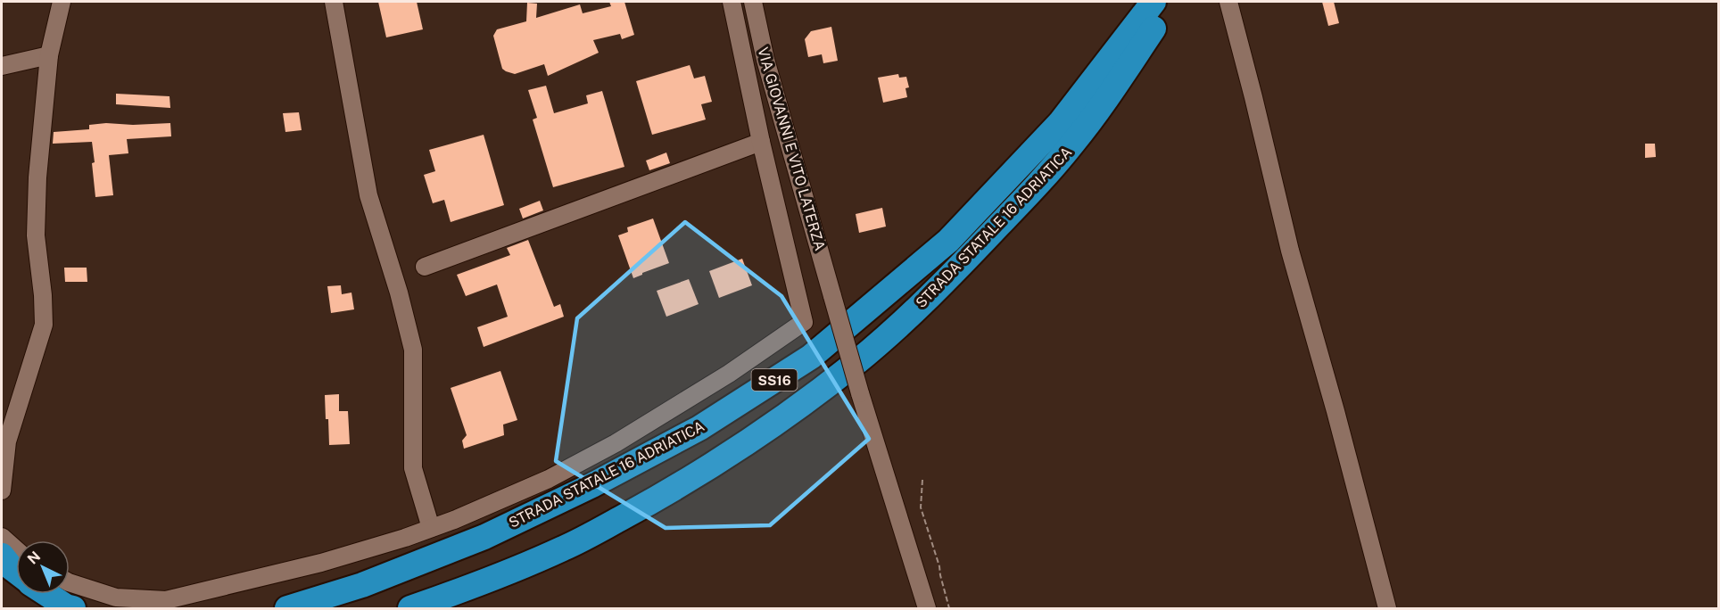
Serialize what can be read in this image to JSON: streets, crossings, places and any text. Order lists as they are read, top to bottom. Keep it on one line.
{"streets":{"highway":["STRADA STATALE 16 ADRIATICA","SS16"],"street":["VIA GIOVANNI E VITO LATERZA"]},"north":"top left"}
